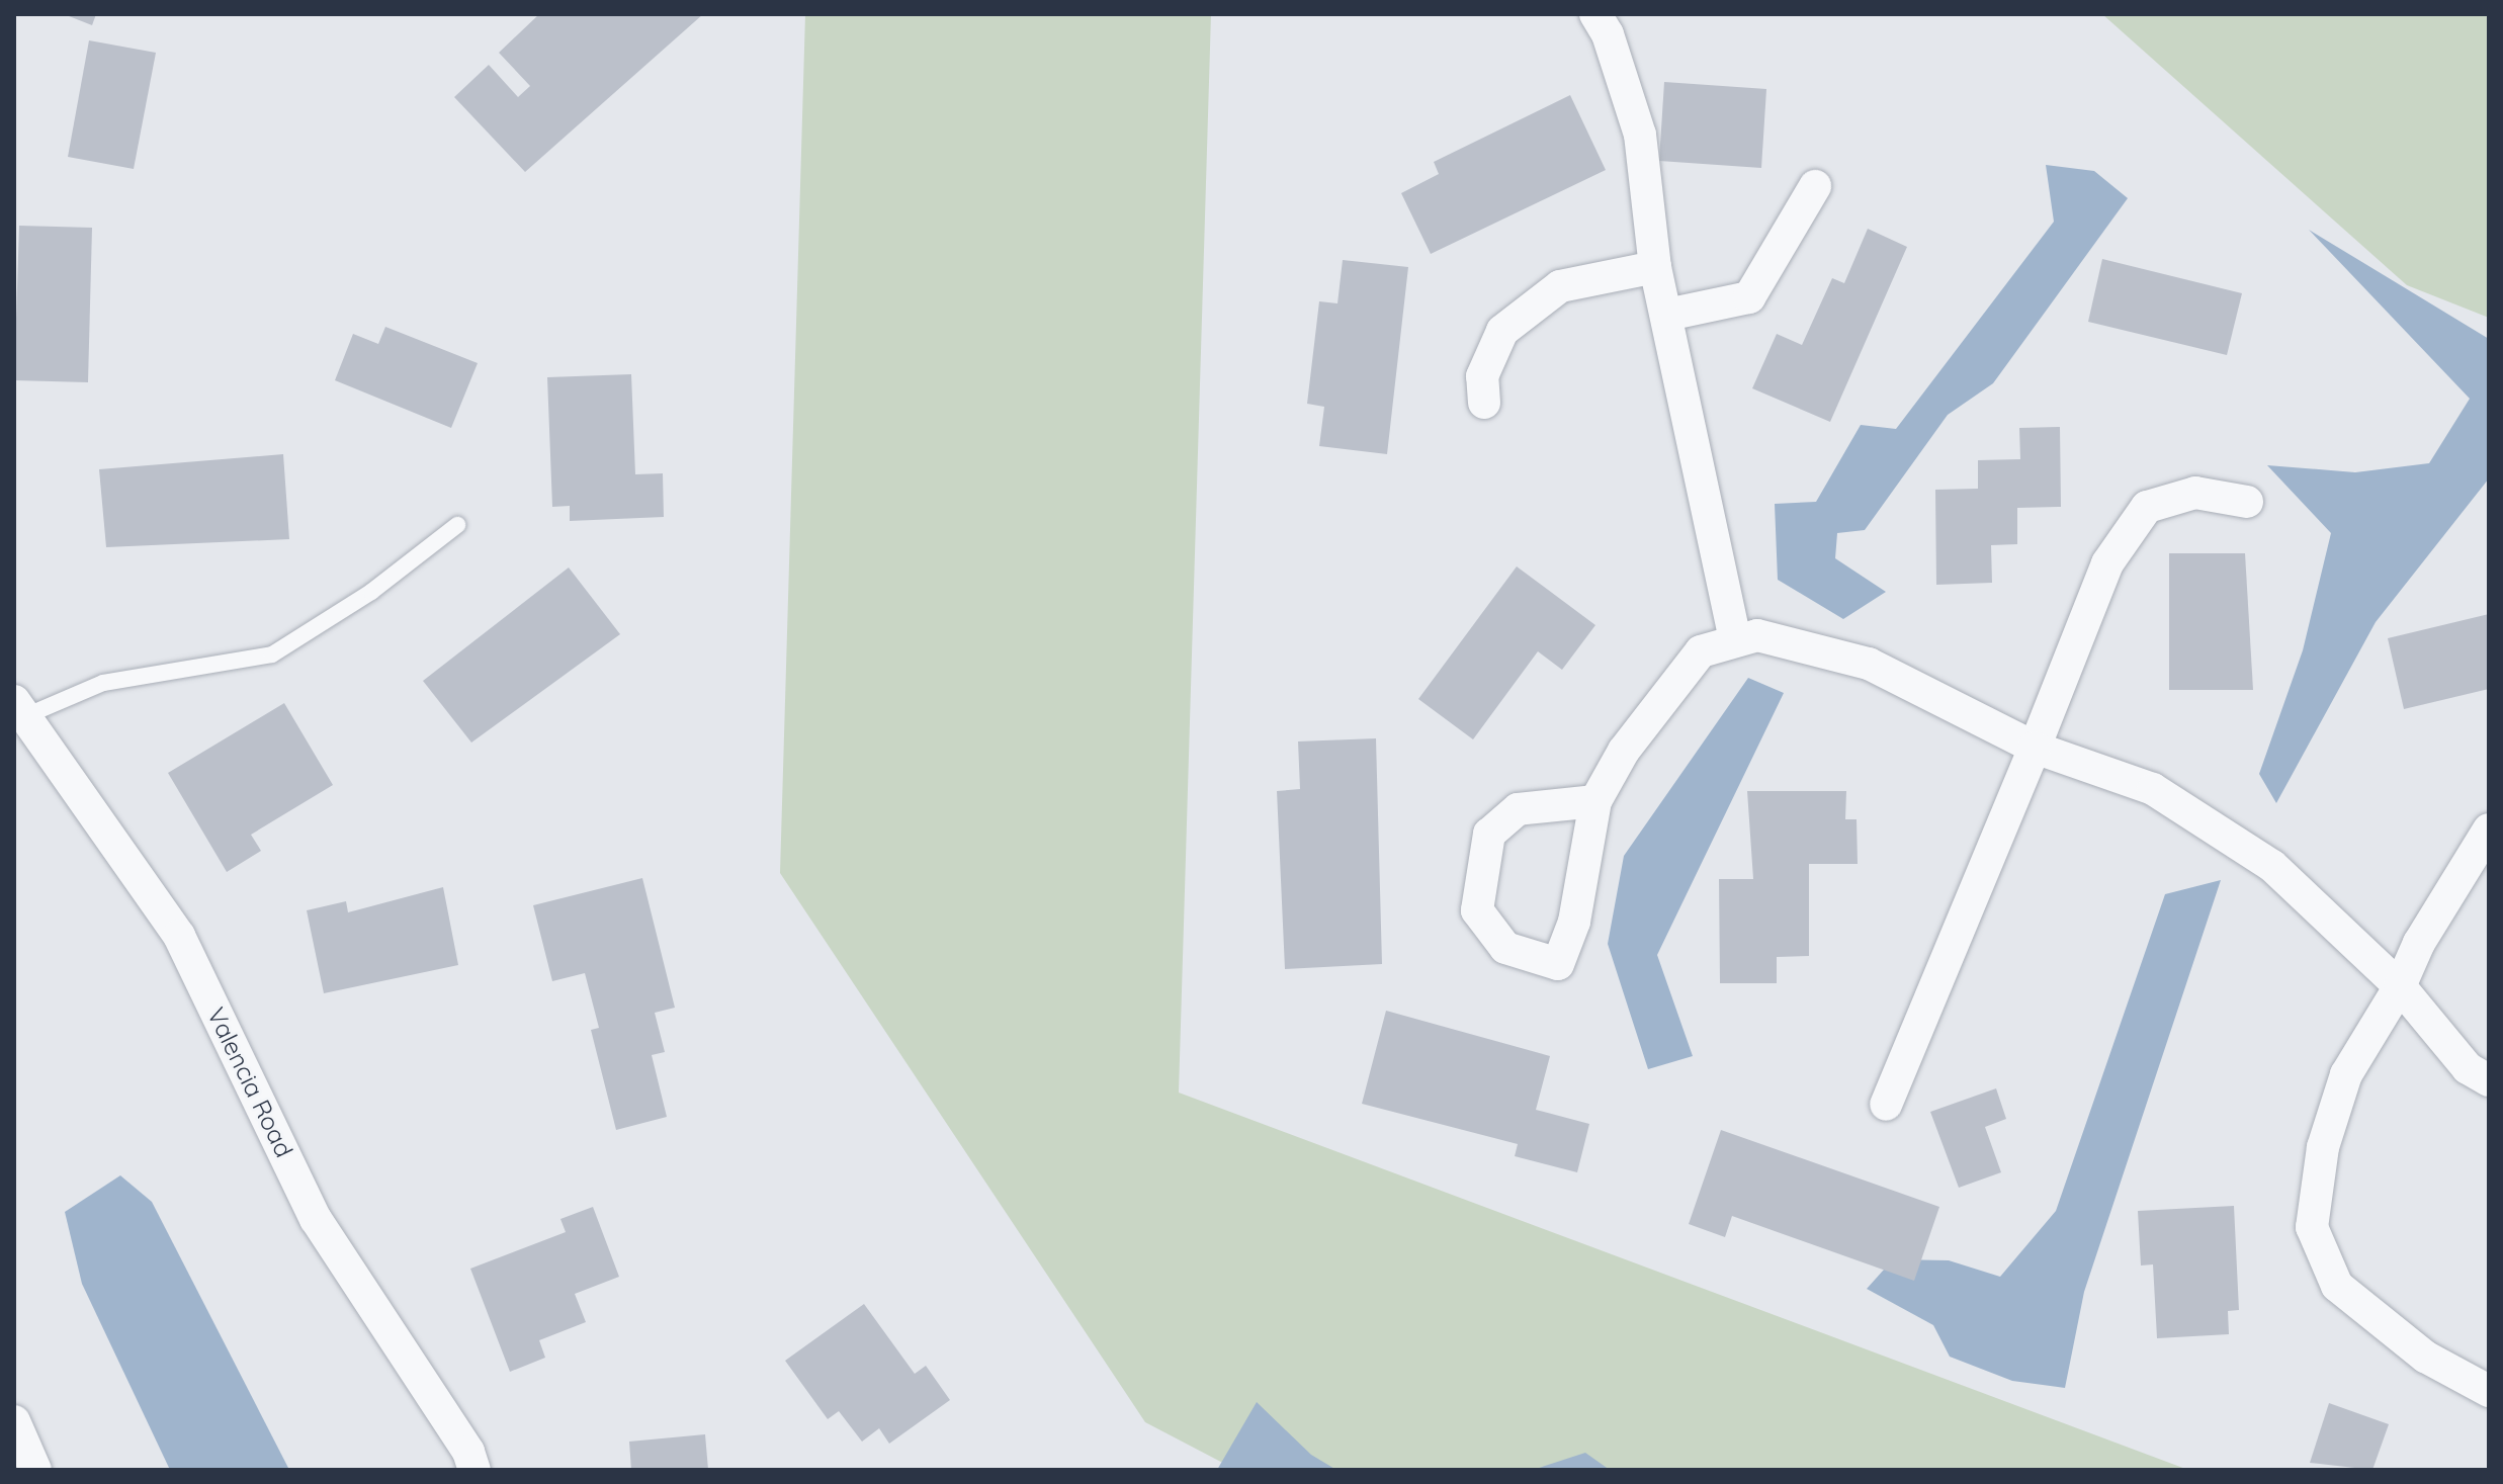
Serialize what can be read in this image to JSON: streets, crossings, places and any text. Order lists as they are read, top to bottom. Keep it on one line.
{"streets":{"street":["Valencia Road"]}}
